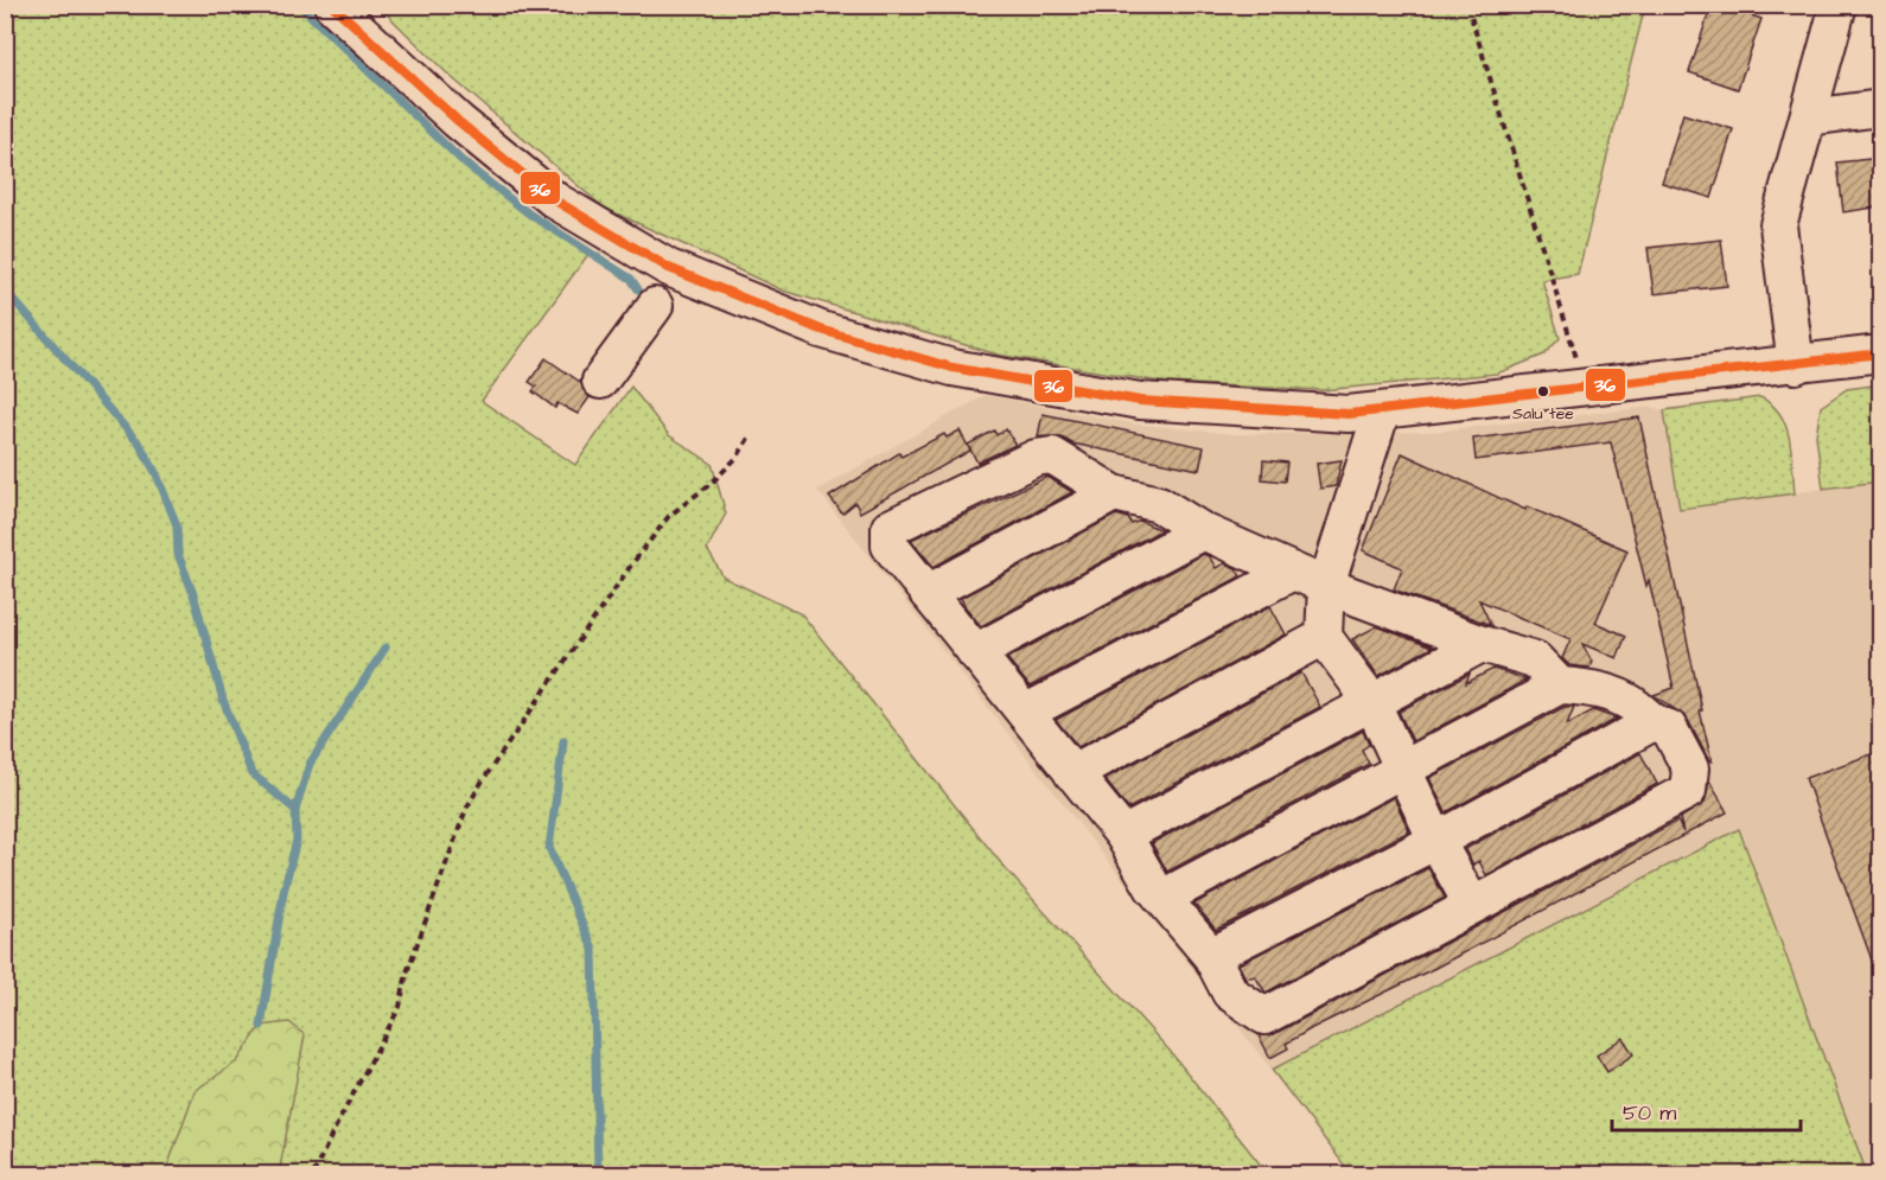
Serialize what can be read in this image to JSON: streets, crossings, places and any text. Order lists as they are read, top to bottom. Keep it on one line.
{"places":["Salu tee"],"lines":["transit line 36"],"scale_bar":"50 m"}
